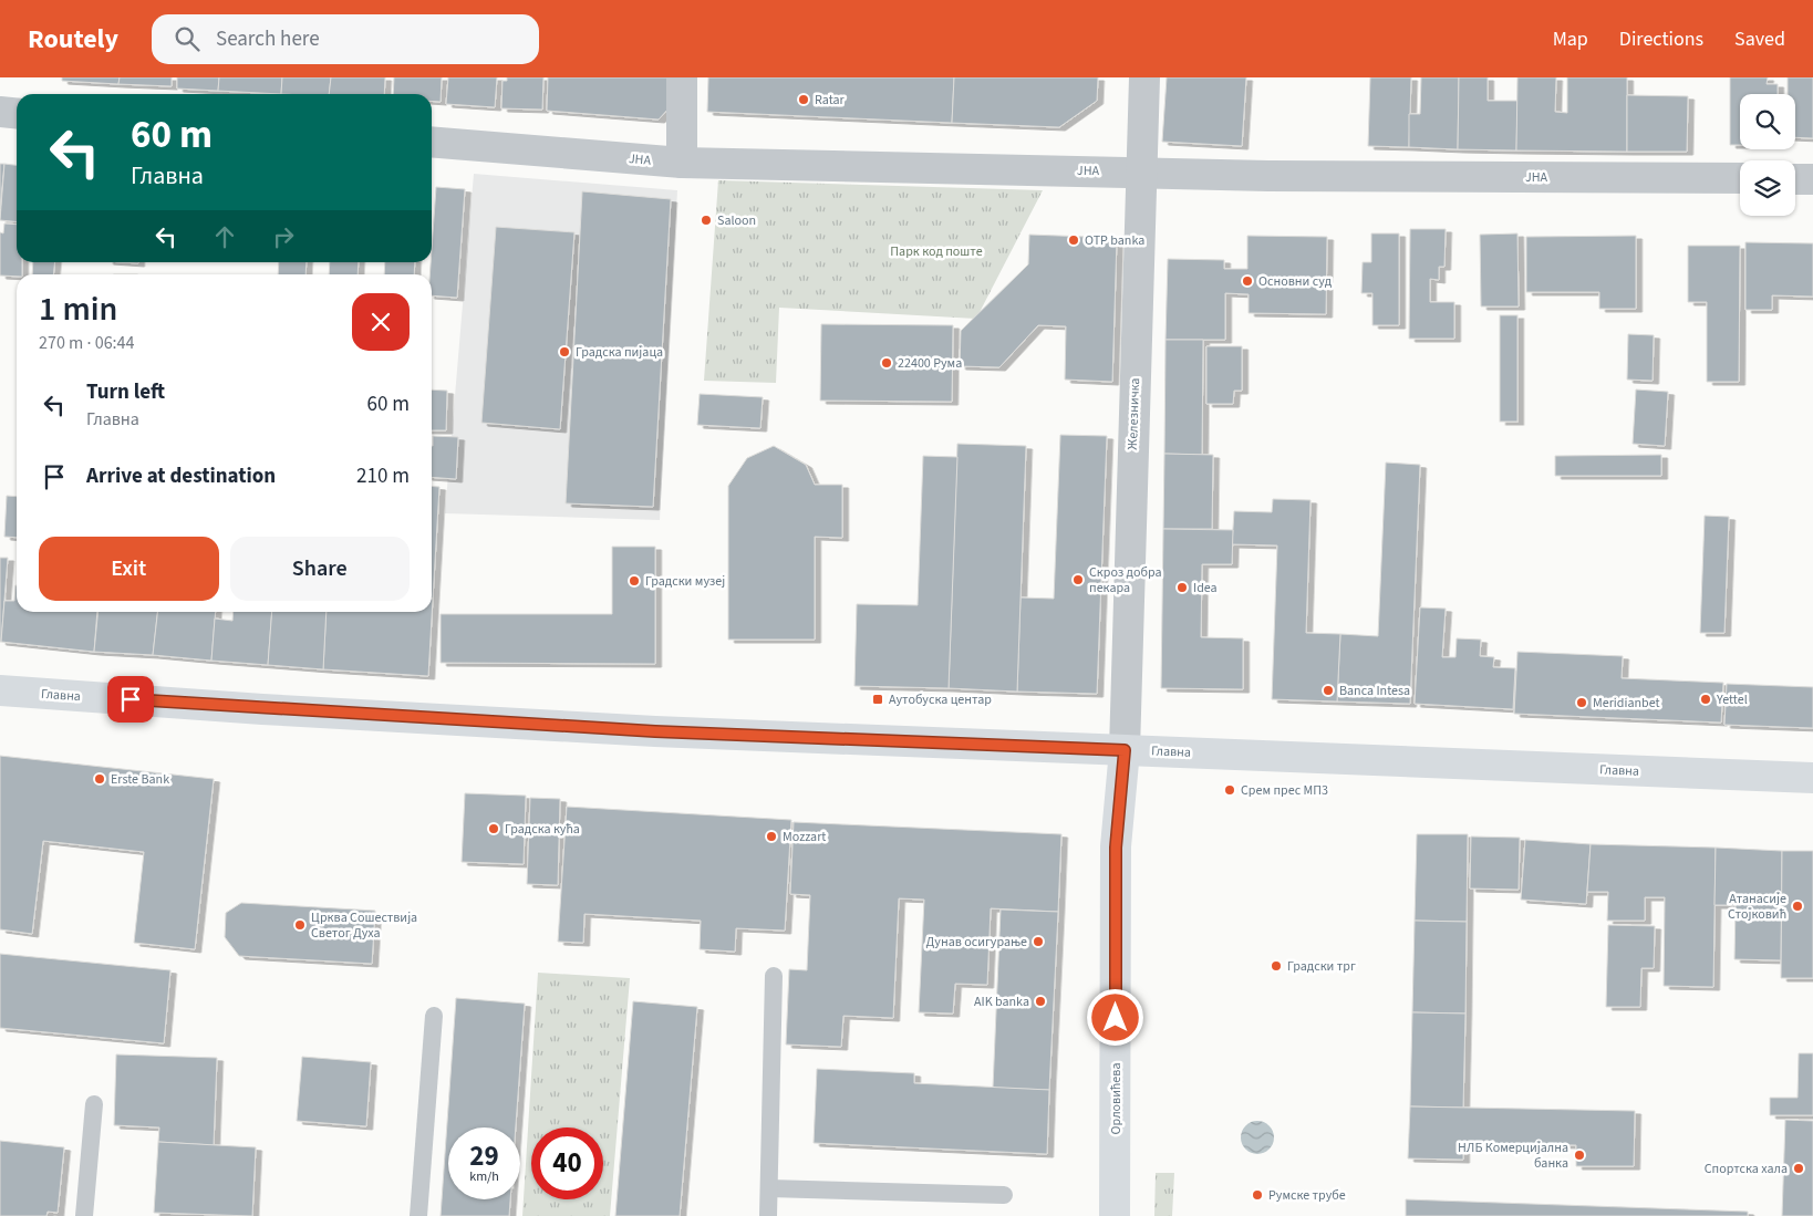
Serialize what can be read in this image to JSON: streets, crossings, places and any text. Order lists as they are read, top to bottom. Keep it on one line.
{"streets":{"main road":["Главна","Орловићева"],"street":["ЈНА","Железничка"]},"crossings":[["ЈНА","Железничка"],["Железничка","Главна"],["Железничка","Орловићева"],["Главна","Орловићева"]],"parks":["Парк код поште"],"places":{"other":["Ratar","Saloon","OTP banka","Основни суд","Градска пијаца","22400 Рума","Скроз добра пекара","Градски музеј","Idea","Banca Intesa","Yettel","Meridianbet","Erste Bank","Срем прес МП3","Градска кућа","Mozzart","Атанасије Стојковић","Црква Сошествија Светог Духа","Дунав осигурање","Градски трг","AIK banka","НЛБ Комерцијална банка","Спортска хала","Румске трубе"],"transit":["Аутобуска центар"]},"page":{"header":"Routely","search":"Search here","nav":["Map","Directions","Saved"],"turn":["60 m","Главна"],"heading":["1 min","270 m · 06:44"],"list":[{"name":"Turn left","note":"Главна","value":"60 m"},{"name":"Arrive at destination","value":"210 m"}],"buttons":["Exit","Share"],"speed":"29 km/h","limit":"40"}}
